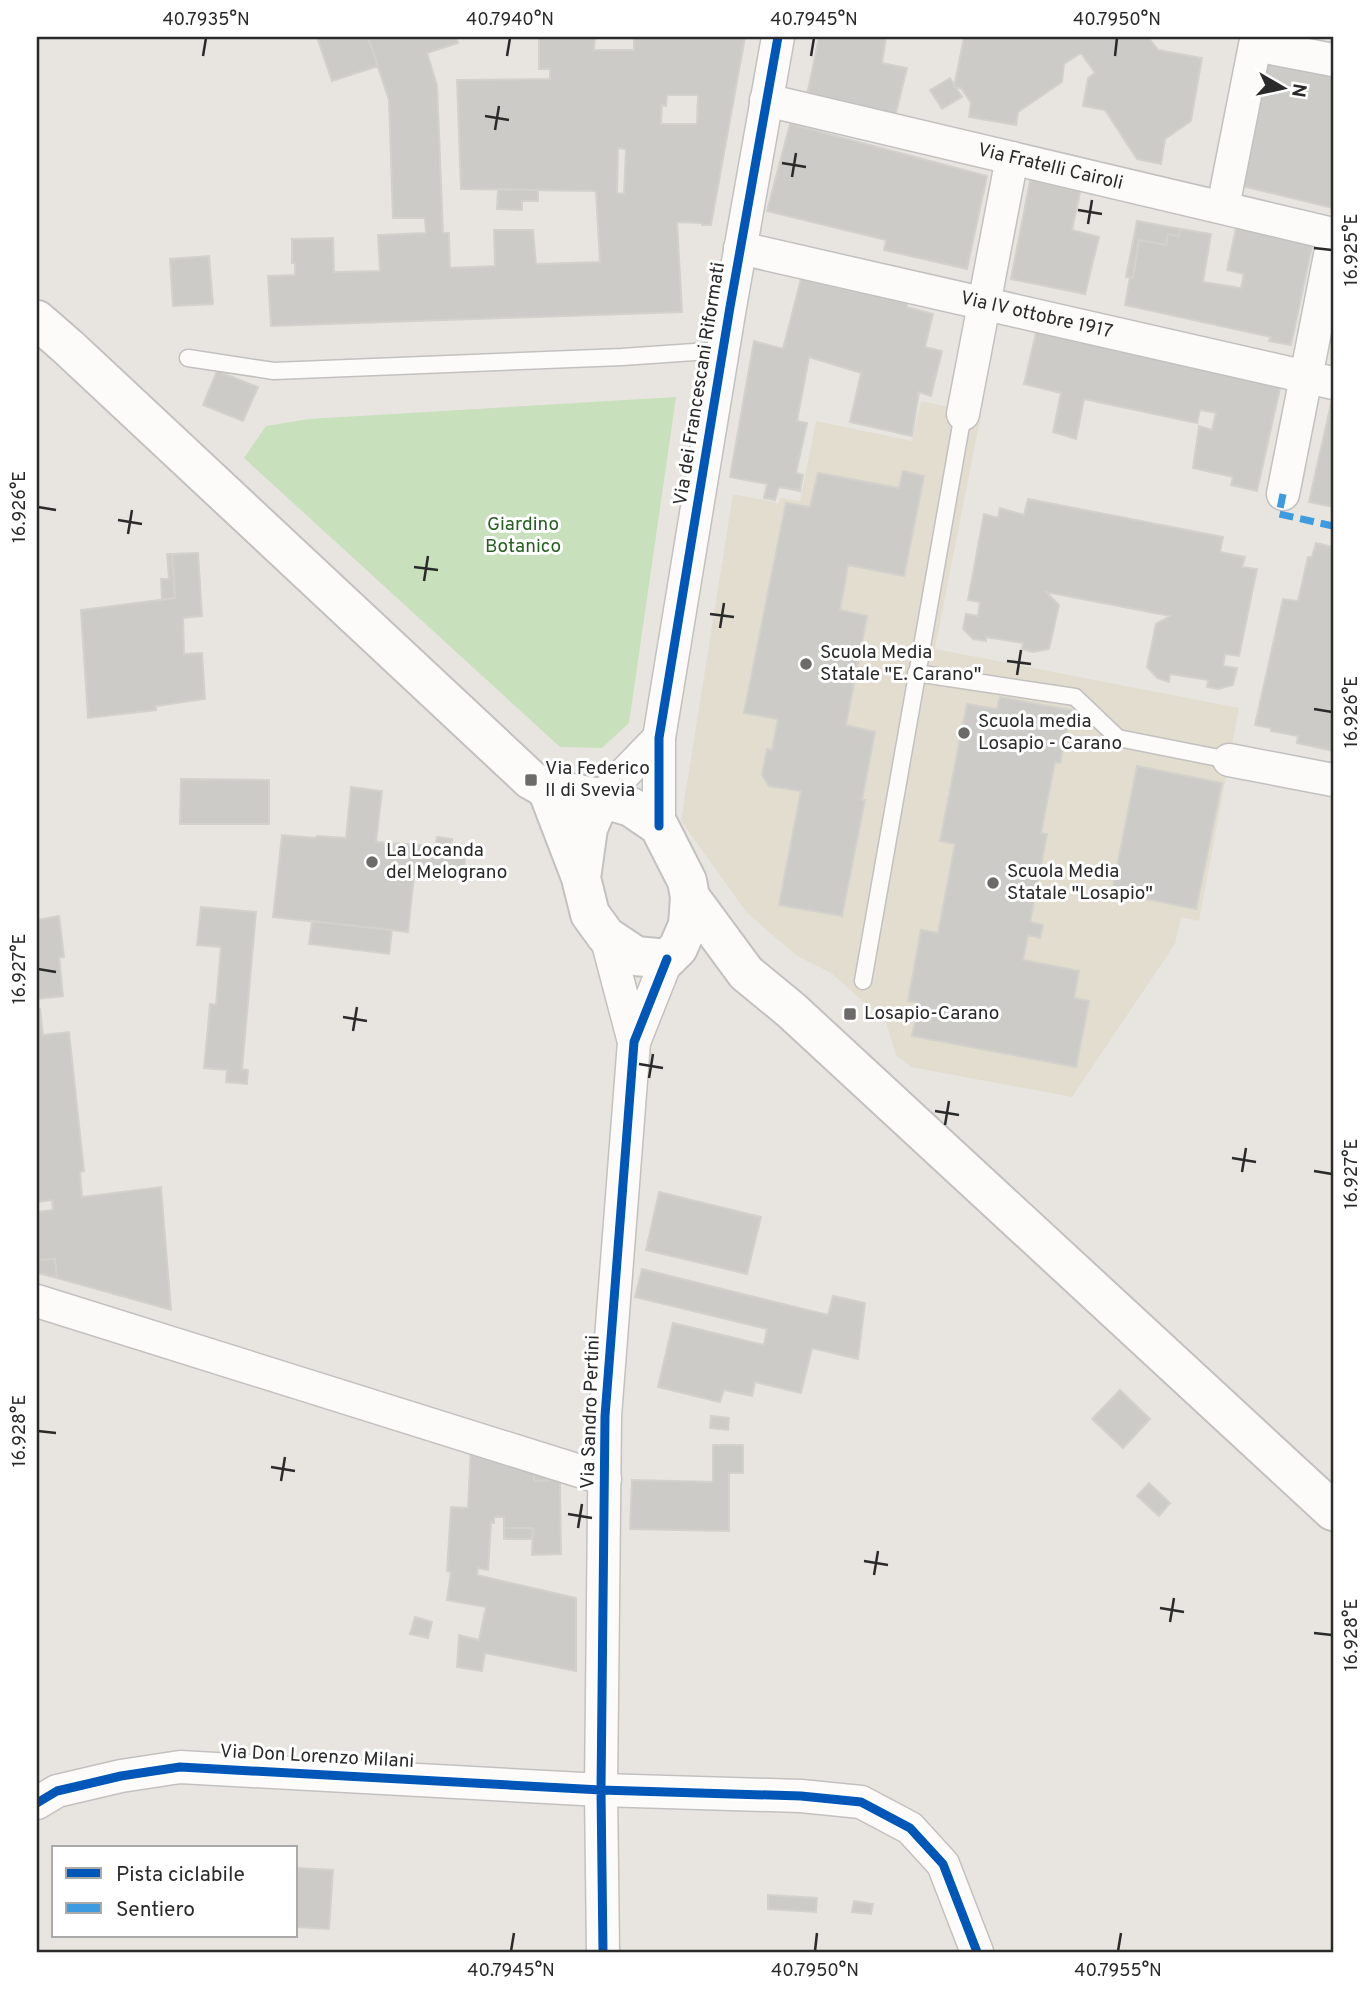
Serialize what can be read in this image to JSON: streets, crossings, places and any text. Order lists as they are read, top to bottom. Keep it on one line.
{"streets":{"street":["Via Fratelli Cairoli","Via IV ottobre 1917","Via dei Francescani Riformati","Via Sandro Pertini","Via Don Lorenzo Milani"]},"crossings":[["Via Fratelli Cairoli","Via dei Francescani Riformati"],["Via IV ottobre 1917","Via dei Francescani Riformati"],["Via Sandro Pertini","Via Don Lorenzo Milani"]],"parks":["Giardino Botanico"],"places":{"other":["Scuola Media Statale \"E. Carano\"","Scuola media Losapio - Carano","La Locanda del Melograno","Scuola Media Statale \"Losapio\""],"transit":["Via Federico II di Svevia","Losapio-Carano"]},"legend":["Pista ciclabile","Sentiero"],"north":"right","coordinates":["40.7935°N","40.7940°N","40.7945°N","40.7950°N","16.925°E","16.926°E","16.927°E","16.928°E","40.7955°N"]}
